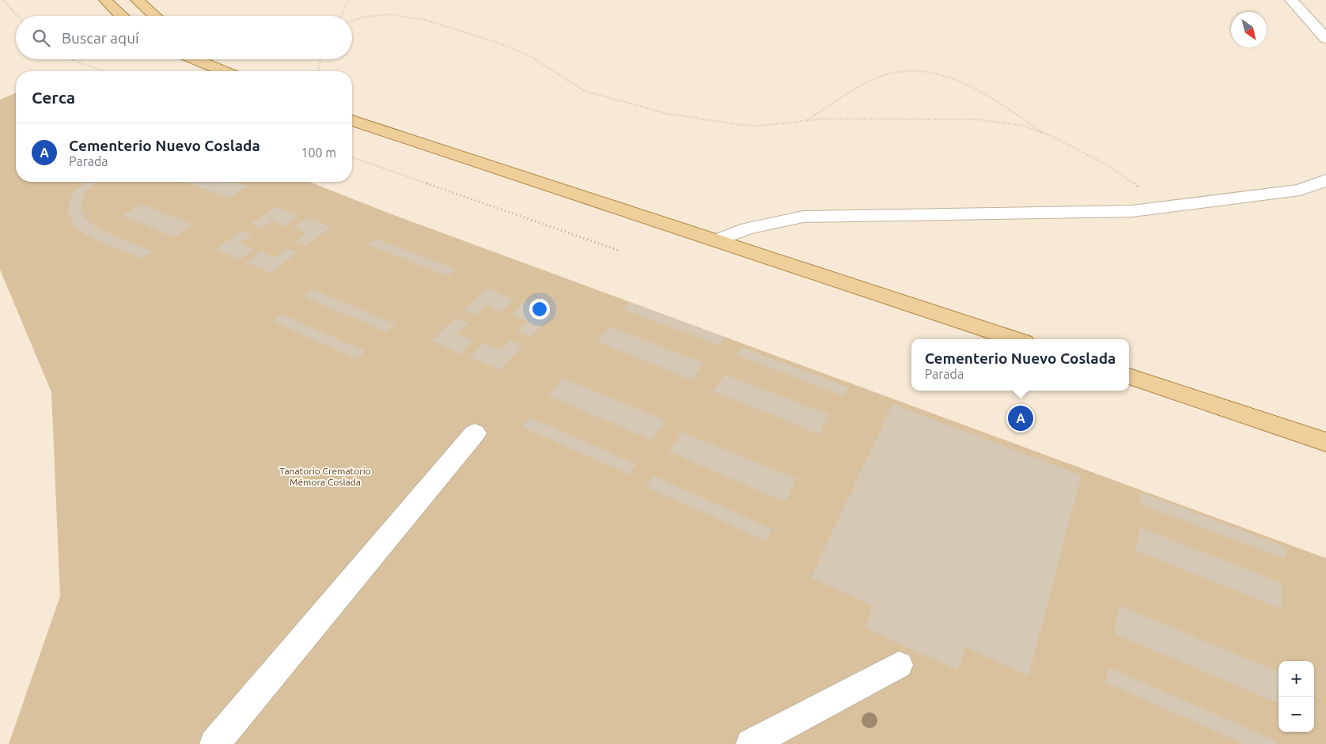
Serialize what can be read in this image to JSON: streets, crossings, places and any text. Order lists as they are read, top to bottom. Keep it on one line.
{"parks":["Tanatorio Crematorio Mémora Coslada"],"north":"bottom right","page":{"search":"Buscar aquí","heading":"Cerca","list":[{"mark":"A","name":"Cementerio Nuevo Coslada","note":"Parada","value":"100 m"}],"popup":["Cementerio Nuevo Coslada","Parada"],"pins":"A","map_buttons":["+","−"]}}
